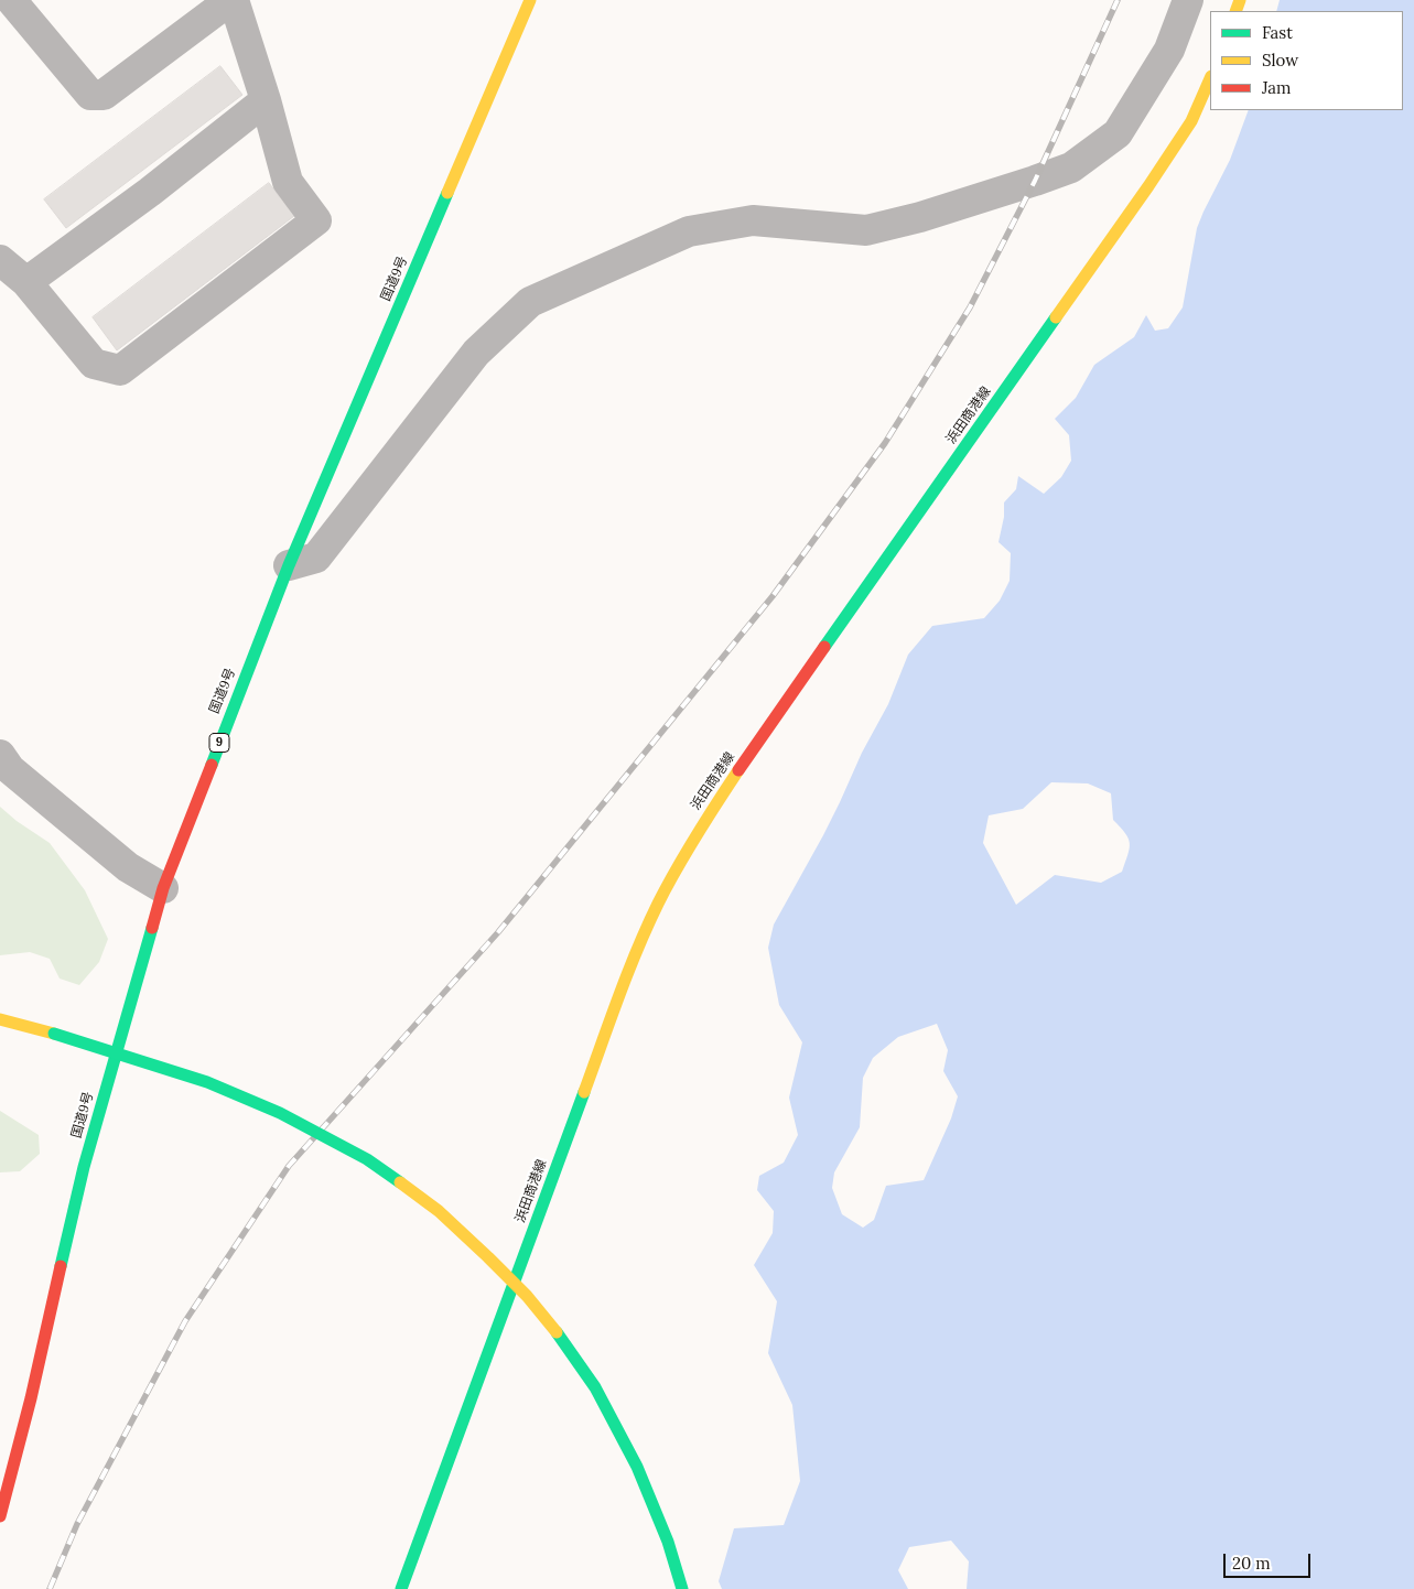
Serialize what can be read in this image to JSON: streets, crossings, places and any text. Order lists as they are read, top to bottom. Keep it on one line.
{"streets":{"main road":["国道9号","浜田商港線","9"]},"legend":["Fast","Slow","Jam"],"scale_bar":"20 m"}
